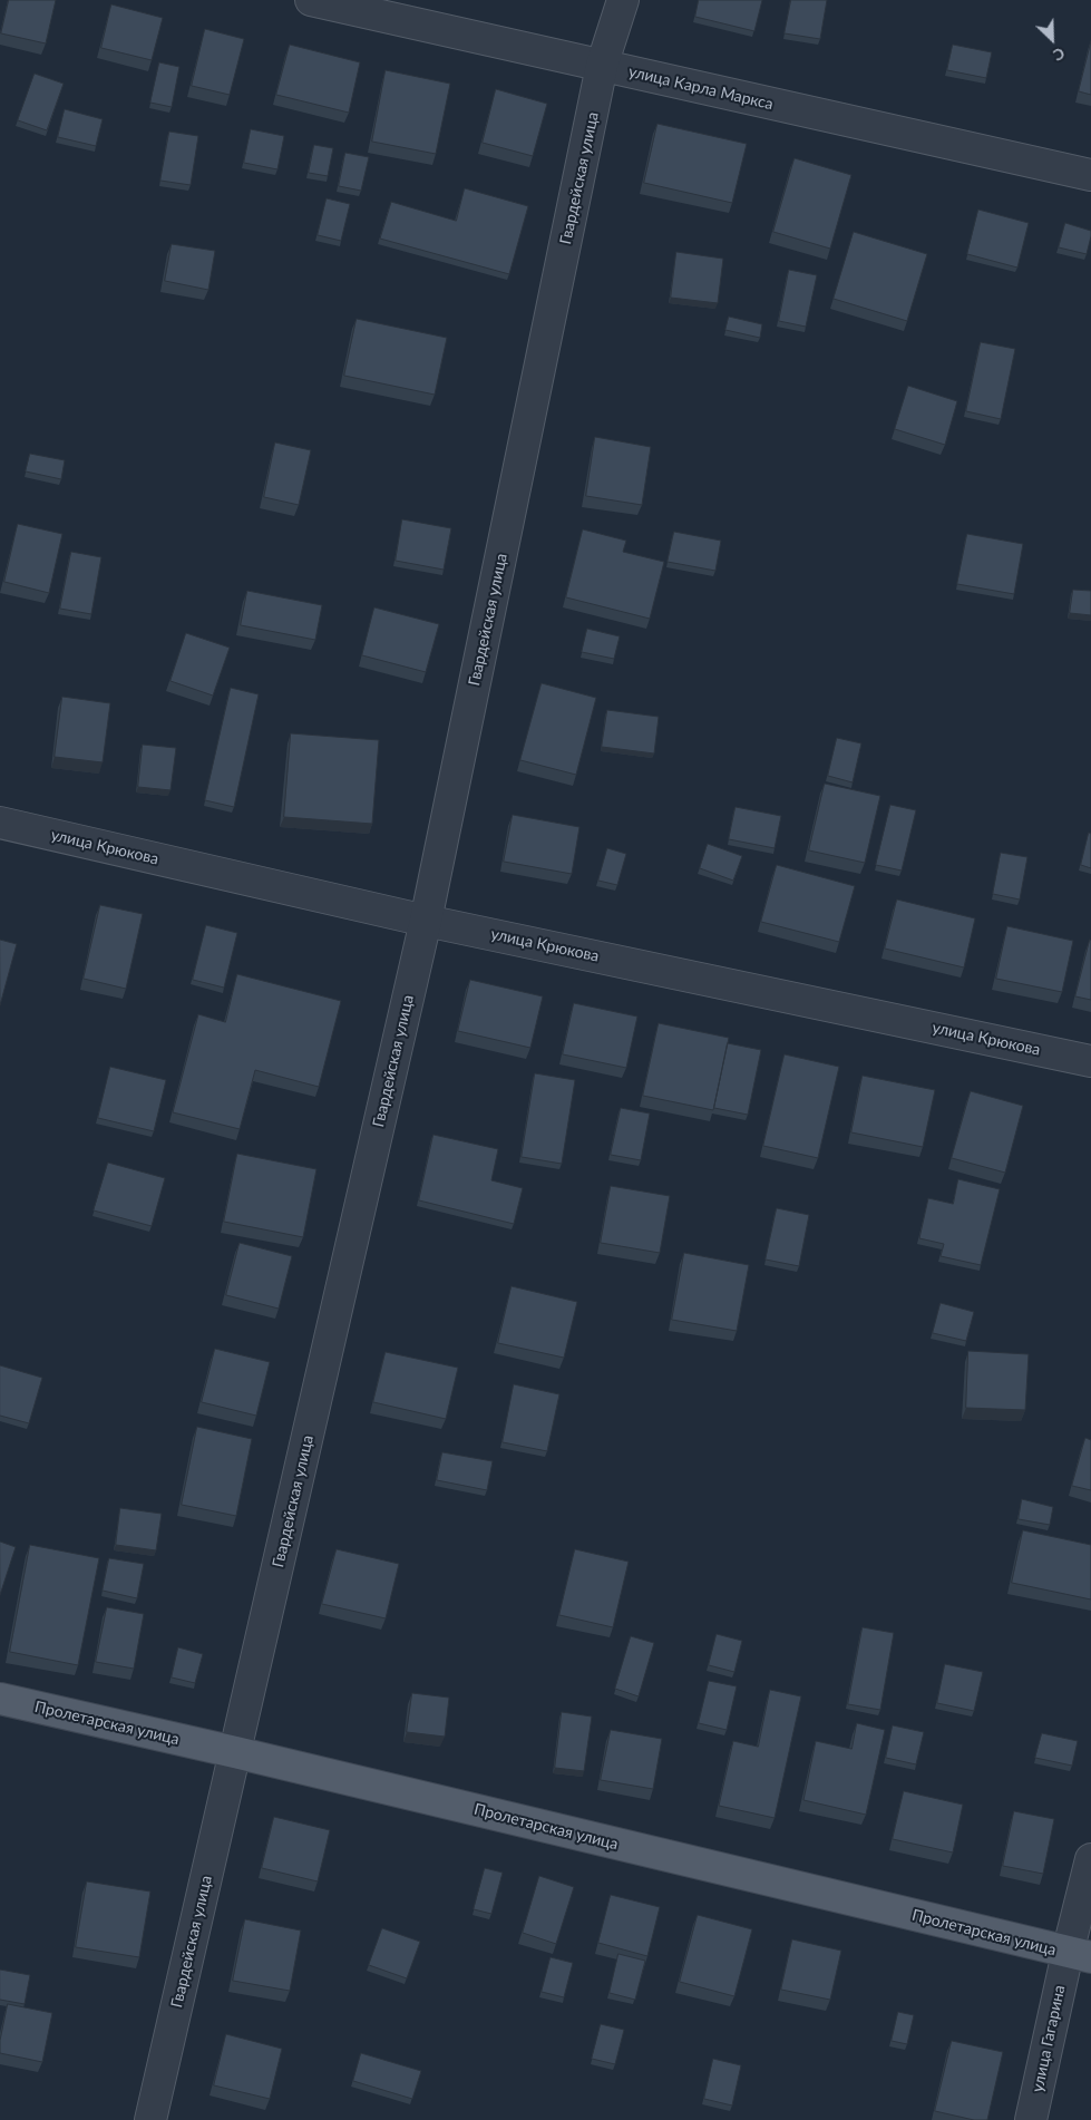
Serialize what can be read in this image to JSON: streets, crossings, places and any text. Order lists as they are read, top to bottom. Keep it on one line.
{"streets":{"main road":["Пролетарская улица"],"street":["улица Карла Маркса","Гвардейская улица","улица Крюкова","улица Гагарина"]},"crossings":[["улица Карла Маркса","Гвардейская улица"],["Гвардейская улица","улица Крюкова"],["Гвардейская улица","Пролетарская улица"],["Пролетарская улица","улица Гагарина"]],"north":"bottom right"}
